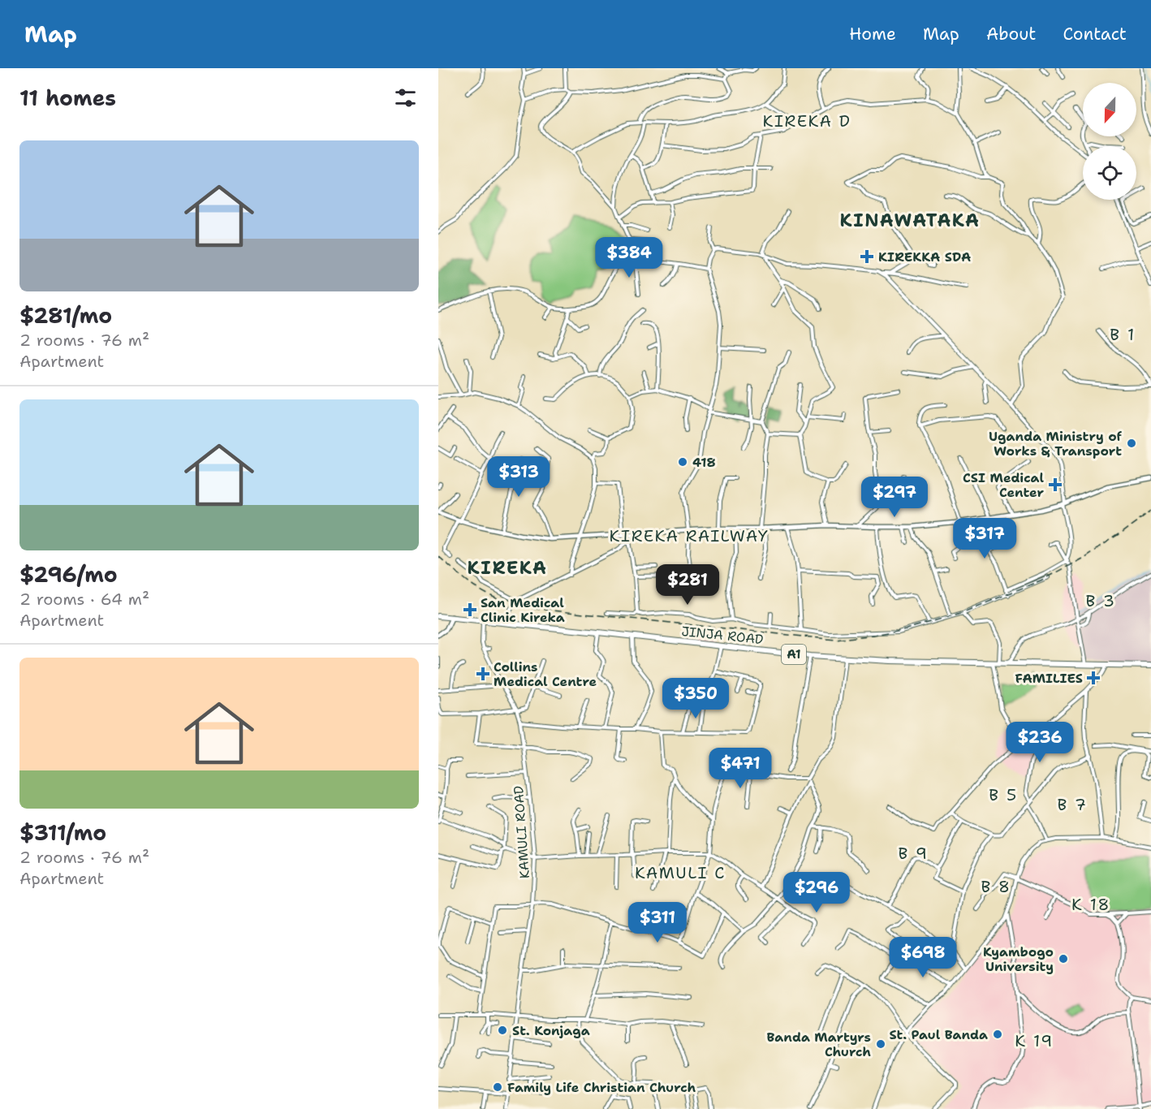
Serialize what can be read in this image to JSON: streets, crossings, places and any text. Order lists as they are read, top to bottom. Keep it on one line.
{"streets":{"highway":["JINJA ROAD","A1"],"street":["KAMULI ROAD"]},"crossings":[["JINJA ROAD","KAMULI ROAD"]],"districts":["KIREKA D","KINAWATAKA","B 1","KIREKA RAILWAY","KIREKA","B 3","B 5","B 7","B 9","KAMULI C","B 8","K 18","K 19"],"places":{"health":["KIREKKA SDA","CSI Medical Center","San Medical Clinic Kireka","Collins Medical Centre","FAMILIES"],"other":["Uganda Ministry of Works & Transport","418","Kyambogo University","St. Konjaga","St. Paul Banda","Banda Martyrs Church","Family Life Christian Church"]},"north":"bottom","page":{"header":"Map","nav":["Home","Map","About","Contact"],"heading":"11 homes","list":[{"name":"$281/mo","note":"2 rooms · 76 m² · Apartment"},{"name":"$296/mo","note":"2 rooms · 64 m² · Apartment"},{"name":"$311/mo","note":"2 rooms · 76 m² · Apartment"}],"price":["$384","$313","$297","$317","$281","$350","$236","$471","$296","$311","$698"]}}
